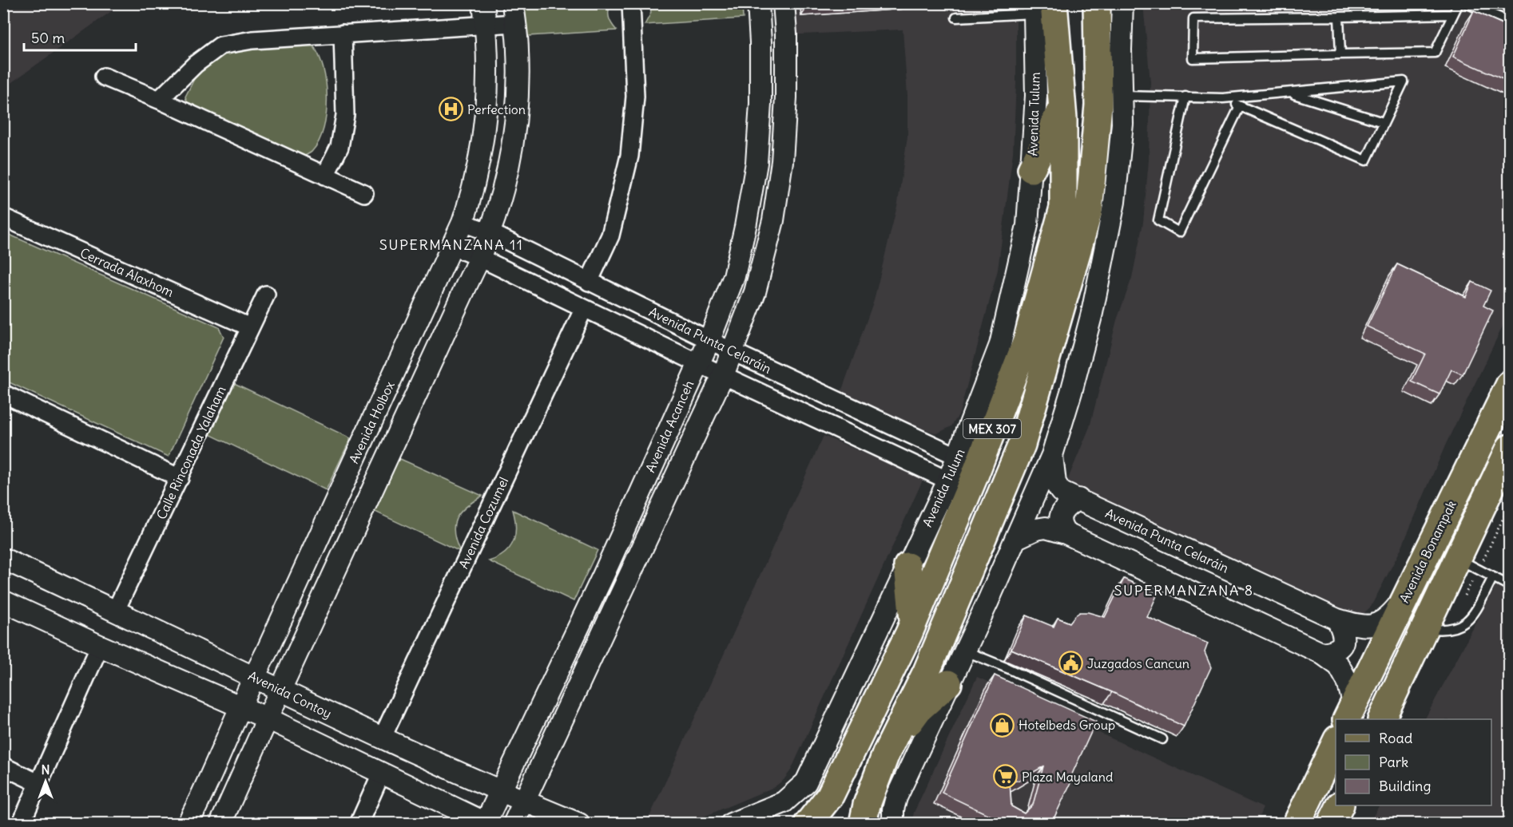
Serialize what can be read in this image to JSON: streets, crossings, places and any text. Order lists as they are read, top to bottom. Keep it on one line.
{"streets":{"main road":["Avenida Tulum","MEX 307","Avenida Bonampak"],"street":["Cerrada Alaxhom","Avenida Punta Celaráin","Avenida Holbox","Avenida Acanceh","Calle Rinconada Yalaham","Avenida Cozumel","Avenida Contoy"]},"crossings":[["Avenida Tulum","Avenida Punta Celaráin"],["Cerrada Alaxhom","Calle Rinconada Yalaham"],["Avenida Punta Celaráin","Avenida Holbox"],["Avenida Punta Celaráin","Avenida Acanceh"],["Avenida Punta Celaráin","Avenida Cozumel"],["Avenida Punta Celaráin","Avenida Bonampak"],["Avenida Holbox","Avenida Contoy"],["Avenida Acanceh","Avenida Contoy"],["Calle Rinconada Yalaham","Avenida Contoy"],["Avenida Cozumel","Avenida Contoy"]],"districts":["SUPERMANZANA 11","SUPERMANZANA 8"],"places":{"hospital":["Perfection"],"public building":["Juzgados Cancun"],"shop":["Hotelbeds Group"],"supermarket":["Plaza Mayaland"]},"legend":["Road","Park","Building"],"scale_bar":"50 m","north":"top"}
